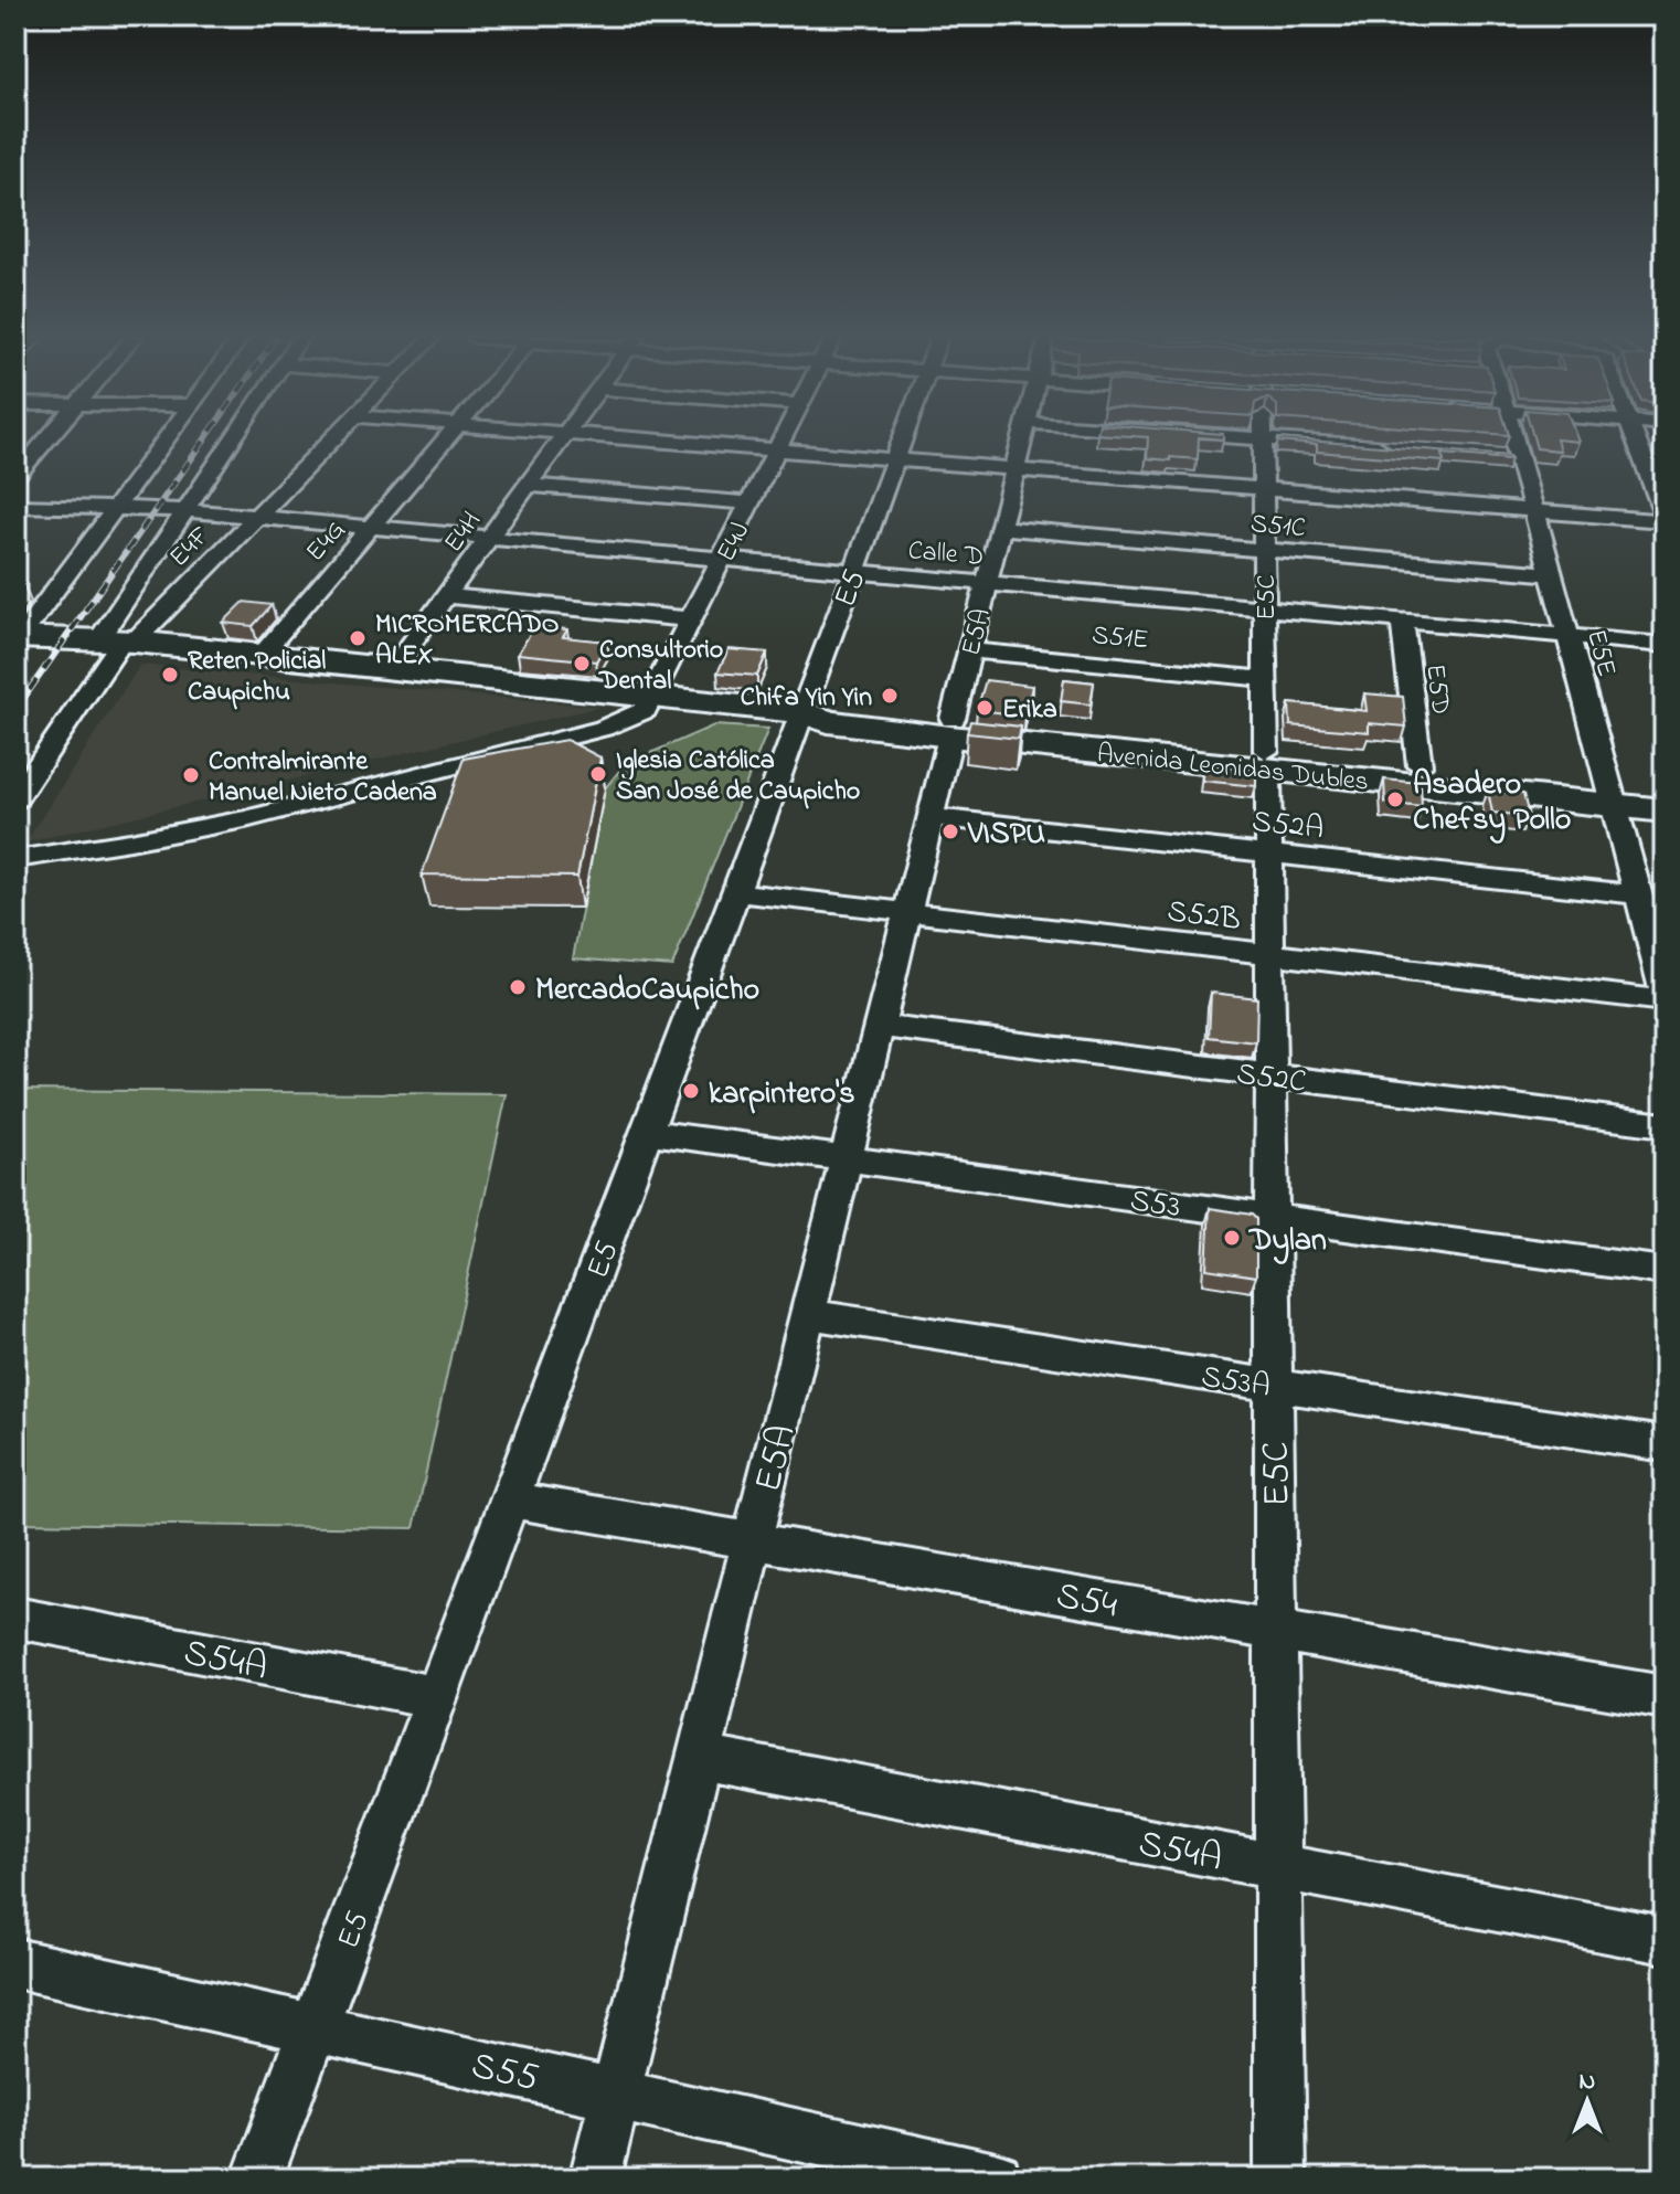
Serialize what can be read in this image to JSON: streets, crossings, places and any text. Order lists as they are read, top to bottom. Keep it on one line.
{"streets":{"main road":["Avenida Leonidas Dubles"],"street":["S51C","E4H","E4G","E4J","E4F","Calle D","E5","E5C","E5A","S51E","E5E","E5D","S52A","S52B","S52C","S53","S53A","S54","S54A","S55"]},"crossings":[["S51C","E5C"],["S51C","E5A"],["S51C","E5E"],["E4H","Calle D"],["E4H","Avenida Leonidas Dubles"],["E4G","Calle D"],["E4G","Avenida Leonidas Dubles"],["E4J","Calle D"],["E4J","Avenida Leonidas Dubles"],["E4F","Calle D"],["E4F","Avenida Leonidas Dubles"],["Calle D","E5"],["Calle D","E5C"],["Calle D","E5A"],["Calle D","E5E"],["Calle D","E5D"],["E5","Avenida Leonidas Dubles"],["E5","S52B"],["E5","S53"],["E5","S54"],["E5","S54A"],["E5","S55"],["E5C","S51E"],["E5C","Avenida Leonidas Dubles"],["E5C","S52A"],["E5C","S52B"],["E5C","S52C"],["E5C","S53"],["E5C","S53A"],["E5C","S54"],["E5C","S54A"],["E5A","S51E"],["E5A","Avenida Leonidas Dubles"],["E5A","S52A"],["E5A","S52B"],["E5A","S52C"],["E5A","S53"],["E5A","S53A"],["E5A","S54"],["E5A","S54A"],["E5A","S55"],["E5E","Avenida Leonidas Dubles"],["E5E","S52A"],["E5D","Avenida Leonidas Dubles"]],"places":["MICROMERCADO ALEX","Consultorio Dental","Reten Policial Caupichu","Chifa Yin Yin","Erika","Iglesia Católica San José de Caupicho","Contralmirante Manuel Nieto Cadena","Asadero Chefsy Pollo","VISPU","MercadoCaupicho","karpintero's","Dylan"],"north":"top"}
